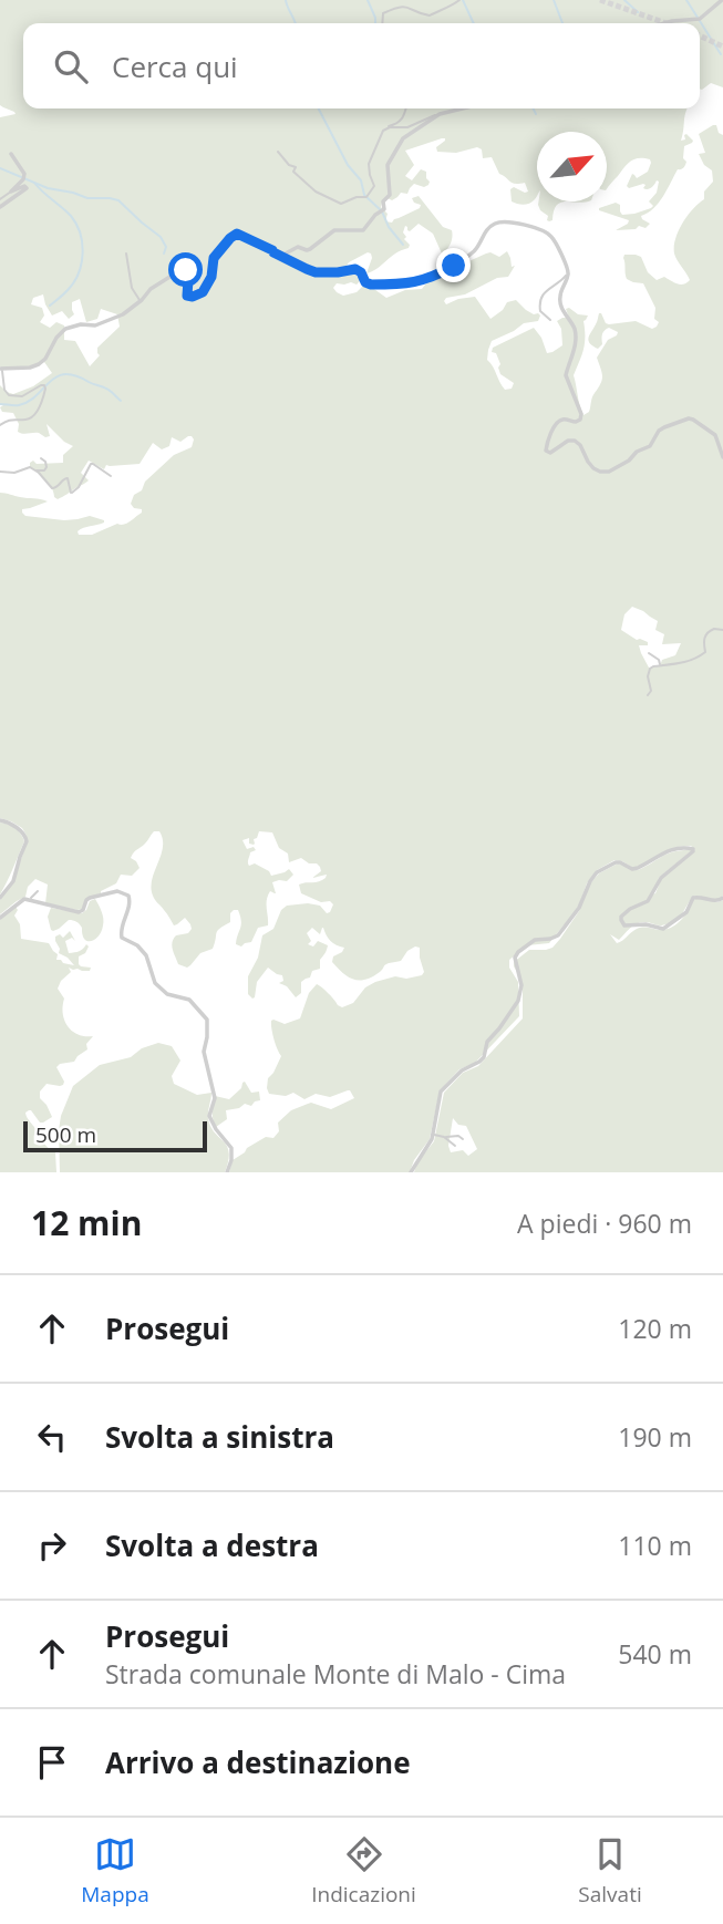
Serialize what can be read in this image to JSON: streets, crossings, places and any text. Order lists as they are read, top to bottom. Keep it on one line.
{"scale_bar":"500 m","north":"top right","page":{"search":"Cerca qui","scale":"500 m","heading":["12 min","A piedi · 960 m"],"list":[["Prosegui","120 m"],["Svolta a sinistra","190 m"],["Svolta a destra","110 m"],["Prosegui","Strada comunale Monte di Malo - Cima","540 m"],"Arrivo a destinazione"],"nav":["Mappa","Indicazioni","Salvati"]}}
